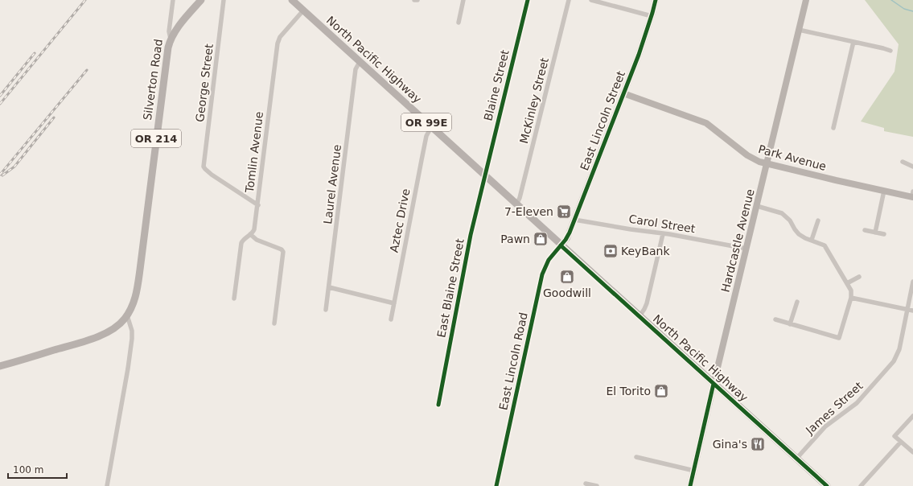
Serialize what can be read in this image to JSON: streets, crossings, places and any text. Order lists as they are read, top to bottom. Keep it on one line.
{"streets":{"main road":["North Pacific Highway","Silverton Road","OR 99E","OR 214"],"street":["George Street","Blaine Street","McKinley Street","East Lincoln Street","Tomlin Avenue","Park Avenue","Laurel Avenue","Aztec Drive","Carol Street","Hardcastle Avenue","East Blaine Street","East Lincoln Road","James Street"]},"crossings":[["North Pacific Highway","Blaine Street"],["North Pacific Highway","McKinley Street"],["North Pacific Highway","East Lincoln Street"],["North Pacific Highway","Tomlin Avenue"],["North Pacific Highway","Laurel Avenue"],["North Pacific Highway","Aztec Drive"],["North Pacific Highway","Hardcastle Avenue"],["North Pacific Highway","East Blaine Street"],["North Pacific Highway","East Lincoln Road"],["North Pacific Highway","James Street"],["Silverton Road","OR 214"],["George Street","Tomlin Avenue"],["Blaine Street","East Blaine Street"],["East Lincoln Street","Park Avenue"],["East Lincoln Street","Carol Street"],["East Lincoln Street","East Lincoln Road"],["Park Avenue","Hardcastle Avenue"],["Carol Street","Hardcastle Avenue"]],"places":{"supermarket":["7-Eleven"],"shop":["Pawn","Goodwill","El Torito"],"bank":["KeyBank"],"restaurant":["Gina's"]},"scale_bar":"100 m"}
